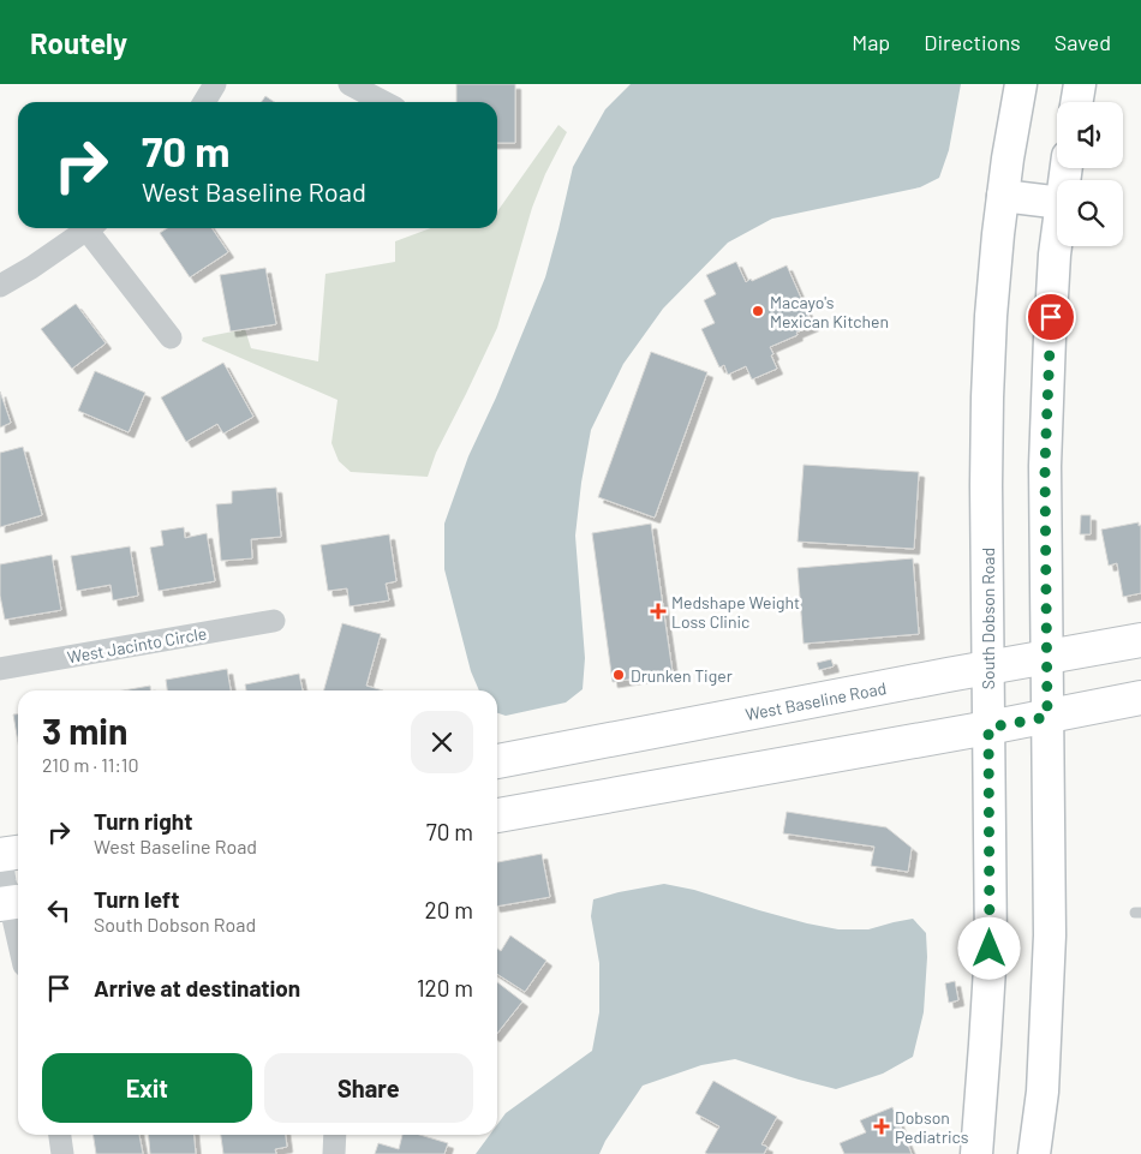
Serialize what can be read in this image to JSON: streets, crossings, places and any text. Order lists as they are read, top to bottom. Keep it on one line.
{"streets":{"main road":["South Dobson Road","West Baseline Road"],"street":["West Jacinto Circle"]},"crossings":[["South Dobson Road","West Baseline Road"]],"places":{"other":["Macayo's Mexican Kitchen","Drunken Tiger"],"health":["Medshape Weight Loss Clinic","Dobson Pediatrics"]},"page":{"header":"Routely","nav":["Map","Directions","Saved"],"turn":["70 m","West Baseline Road"],"heading":["3 min","210 m · 11:10"],"list":[{"name":"Turn right","note":"West Baseline Road","value":"70 m"},{"name":"Turn left","note":"South Dobson Road","value":"20 m"},{"name":"Arrive at destination","value":"120 m"}],"buttons":["Exit","Share"]}}
